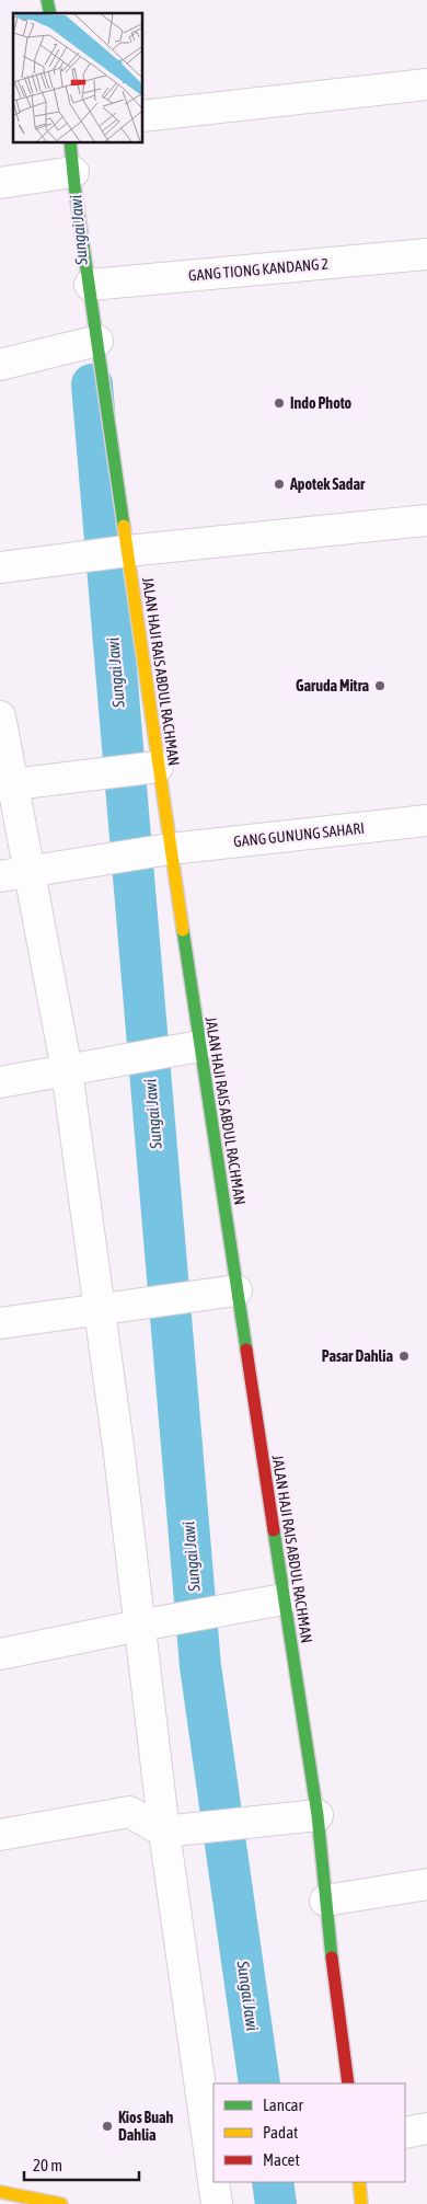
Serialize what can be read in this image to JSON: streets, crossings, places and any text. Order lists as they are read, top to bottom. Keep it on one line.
{"streets":{"street":["GANG TIONG KANDANG 2","JALAN HAJI RAIS ABDUL RACHMAN","GANG GUNUNG SAHARI"]},"crossings":[["GANG TIONG KANDANG 2","JALAN HAJI RAIS ABDUL RACHMAN"],["JALAN HAJI RAIS ABDUL RACHMAN","GANG GUNUNG SAHARI"]],"water":["Sungai Jawi"],"places":["Indo Photo","Apotek Sadar","Garuda Mitra","Pasar Dahlia","Kios Buah Dahlia"],"legend":["Lancar","Padat","Macet"],"scale_bar":"20 m"}
